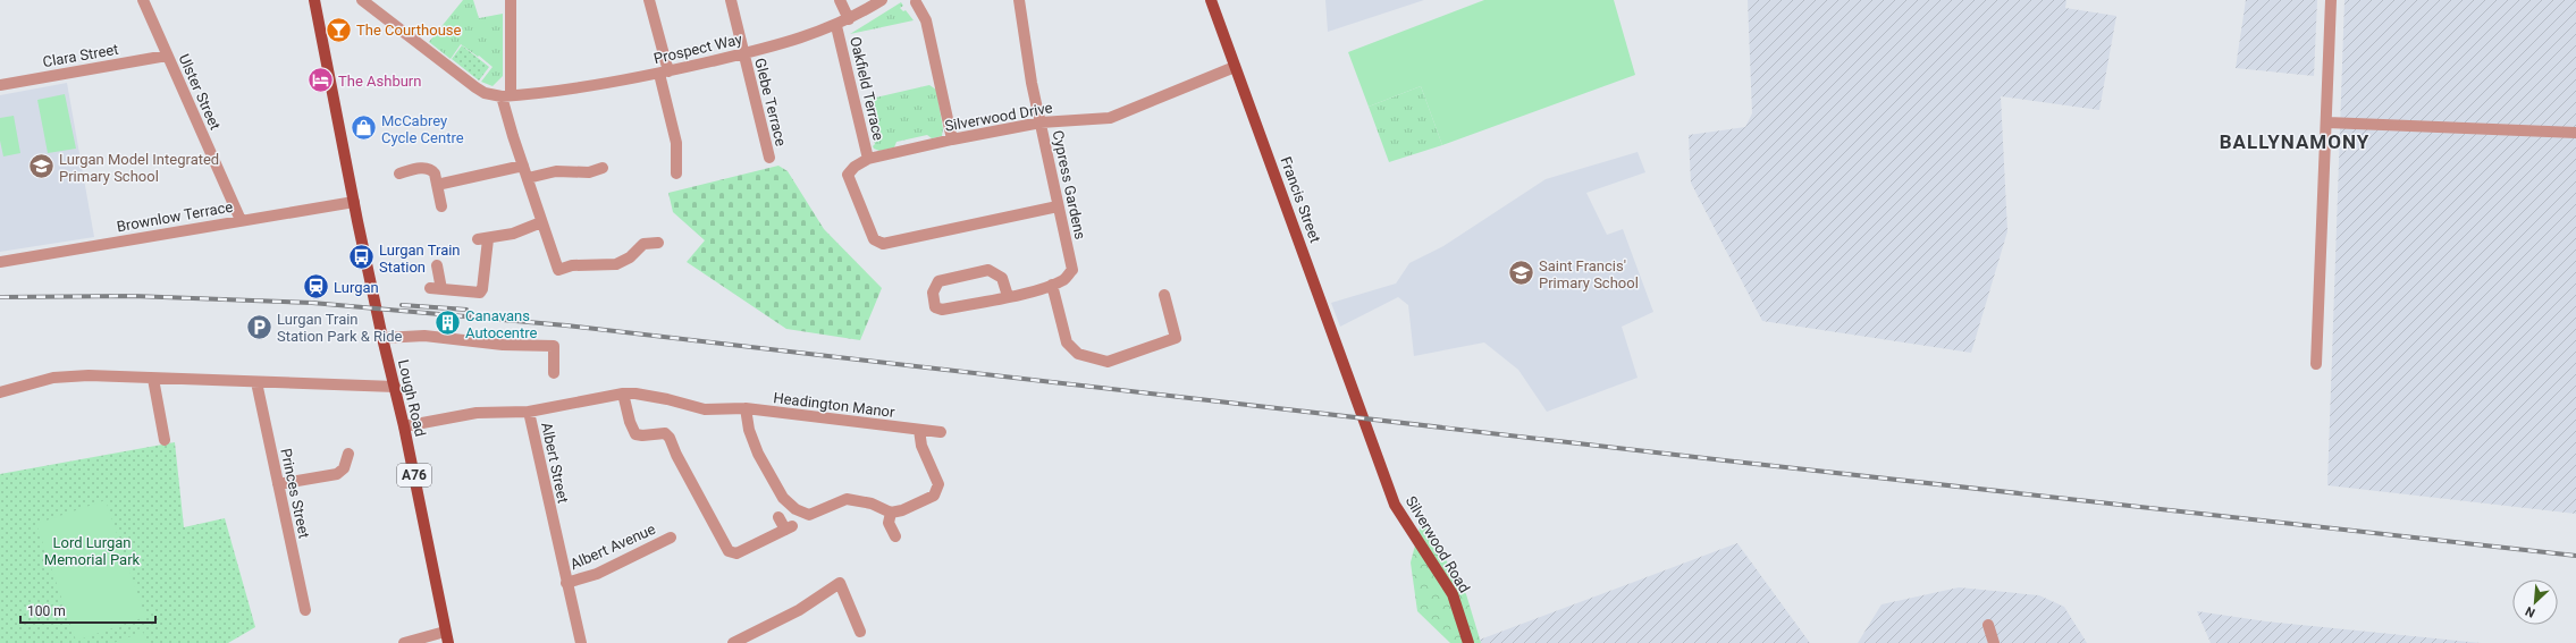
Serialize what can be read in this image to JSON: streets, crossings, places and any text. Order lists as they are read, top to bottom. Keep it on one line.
{"streets":{"main road":["Francis Street","Lough Road","A76","Silverwood Road"],"street":["Prospect Way","Clara Street","Oakfield Terrace","Ulster Street","Glebe Terrace","Silverwood Drive","Cypress Gardens","Brownlow Terrace","Headington Manor","Albert Street","Princes Street","Albert Avenue"]},"crossings":[["Prospect Way","Oakfield Terrace"],["Prospect Way","Glebe Terrace"],["Clara Street","Ulster Street"],["Oakfield Terrace","Silverwood Drive"],["Ulster Street","Brownlow Terrace"],["Silverwood Drive","Cypress Gardens"],["Silverwood Drive","Francis Street"],["Francis Street","Silverwood Road"],["Brownlow Terrace","Lough Road"],["Lough Road","Albert Street"],["Headington Manor","Albert Street"],["Albert Street","Albert Avenue"]],"districts":["BALLYNAMONY"],"parks":["Lord Lurgan Memorial Park"],"places":{"bar":["The Courthouse"],"hotel":["The Ashburn"],"shop":["McCabrey Cycle Centre"],"school or university":["Lurgan Model Integrated Primary School","Saint Francis' Primary School"],"bus stop":["Lurgan Train Station"],"station":["Lurgan"],"building":["Canavans Autocentre"],"parking":["Lurgan Train Station Park & Ride"]},"scale_bar":"100 m","north":"bottom left"}
